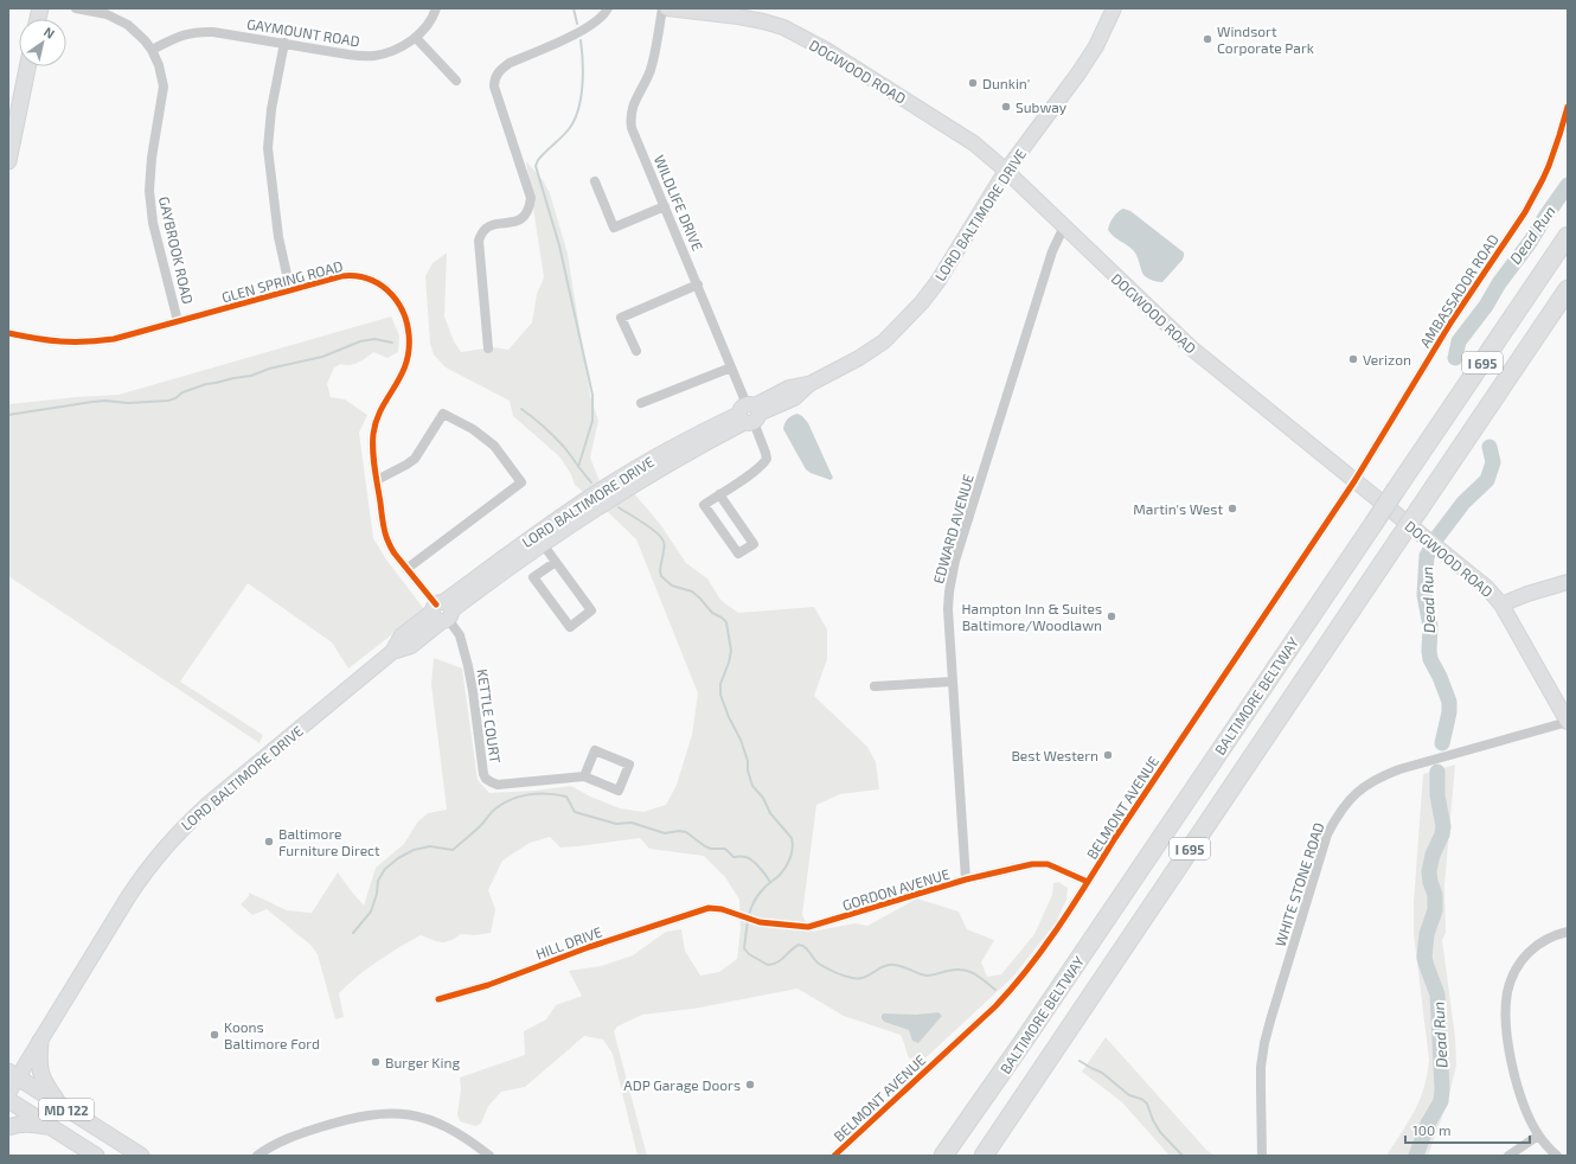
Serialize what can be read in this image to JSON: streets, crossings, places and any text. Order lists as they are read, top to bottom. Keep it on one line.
{"streets":{"highway":["I 695","BALTIMORE BELTWAY"],"main road":["DOGWOOD ROAD","LORD BALTIMORE DRIVE","MD 122"],"street":["GAYMOUNT ROAD","WILDLIFE DRIVE","GAYBROOK ROAD","GLEN SPRING ROAD","AMBASSADOR ROAD","EDWARD AVENUE","KETTLE COURT","BELMONT AVENUE","WHITE STONE ROAD","GORDON AVENUE","HILL DRIVE"]},"crossings":[["GAYMOUNT ROAD","GAYBROOK ROAD"],["DOGWOOD ROAD","LORD BALTIMORE DRIVE"],["DOGWOOD ROAD","AMBASSADOR ROAD"],["DOGWOOD ROAD","EDWARD AVENUE"],["DOGWOOD ROAD","BELMONT AVENUE"],["DOGWOOD ROAD","WHITE STONE ROAD"],["WILDLIFE DRIVE","LORD BALTIMORE DRIVE"],["LORD BALTIMORE DRIVE","GLEN SPRING ROAD"],["LORD BALTIMORE DRIVE","KETTLE COURT"],["LORD BALTIMORE DRIVE","MD 122"],["GAYBROOK ROAD","GLEN SPRING ROAD"],["GLEN SPRING ROAD","KETTLE COURT"],["AMBASSADOR ROAD","BELMONT AVENUE"],["EDWARD AVENUE","GORDON AVENUE"],["BELMONT AVENUE","GORDON AVENUE"],["GORDON AVENUE","HILL DRIVE"]],"water":["Dead Run"],"places":["Windsort Corporate Park","Dunkin'","Subway","Verizon","Martin's West","Hampton Inn & Suites Baltimore/Woodlawn","Best Western","Baltimore Furniture Direct","Koons Baltimore Ford","Burger King","ADP Garage Doors"],"scale_bar":"100 m","north":"top right"}
